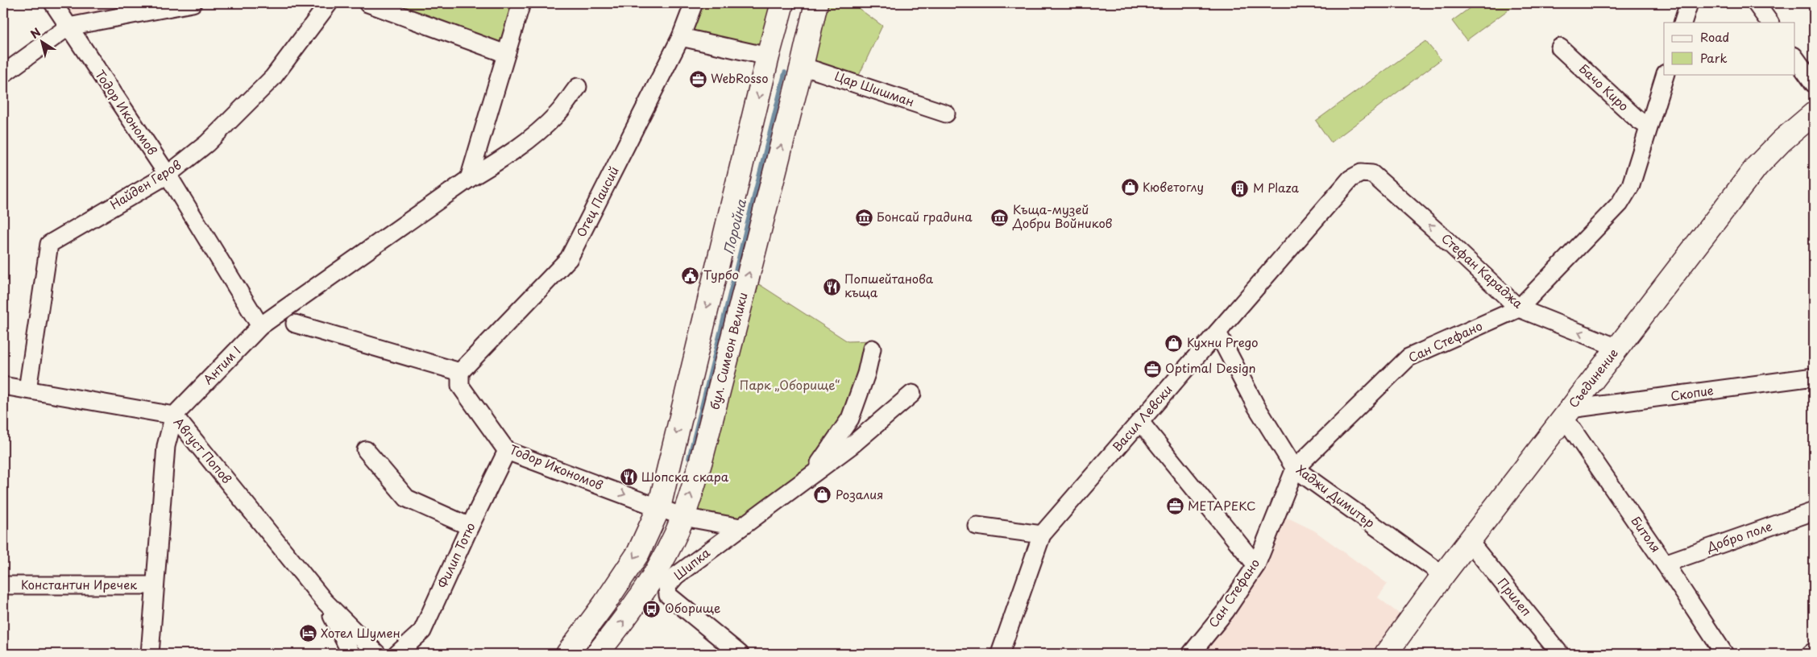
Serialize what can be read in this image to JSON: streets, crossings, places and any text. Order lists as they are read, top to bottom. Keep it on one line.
{"streets":{"main road":["бул. Симеон Велики","Съединение"],"street":["Бачо Киро","Цар Шишман","Тодор Икономов","Найден Геров","Отец Паисий","Стефан Караджа","Сан Стефано","Антим I","Скопие","Васил Левски","Август Попов","Хаджи Димитър","Битоля","Добро поле","Филип Тотю","Шипка","Константин Иречек","Прилеп"]},"crossings":[["Бачо Киро","Сан Стефано"],["Цар Шишман","бул. Симеон Велики"],["Тодор Икономов","Найден Геров"],["Тодор Икономов","Отец Паисий"],["Тодор Икономов","бул. Симеон Велики"],["Тодор Икономов","Антим I"],["Тодор Икономов","Филип Тотю"],["Тодор Икономов","Шипка"],["Найден Геров","Август Попов"],["Стефан Караджа","Сан Стефано"],["Стефан Караджа","Съединение"],["Стефан Караджа","Васил Левски"],["Сан Стефано","Хаджи Димитър"],["Антим I","Август Попов"],["Антим I","Константин Иречек"],["Съединение","Скопие"],["Съединение","Хаджи Димитър"],["Съединение","Битоля"],["Съединение","Прилеп"],["Скопие","Битоля"],["Васил Левски","Хаджи Димитър"],["Битоля","Добро поле"]],"one_way":["Стефан Караджа"],"water":["Поройна"],"parks":["Парк „Оборище“"],"places":{"office":["WebRosso","Optimal Design","МЕТАРЕКС"],"shop":["Кюветоглу","Кухни Prego","Розалия"],"building":["M Plaza"],"museum":["Бонсай градина","Къща-музей Добри Войников"],"public building":["Турбо"],"restaurant":["Попшейтанова къща","Шопска скара"],"bus stop":["Оборище"],"hotel":["Хотел Шумен"]},"legend":["Road","Park"],"north":"top left"}
